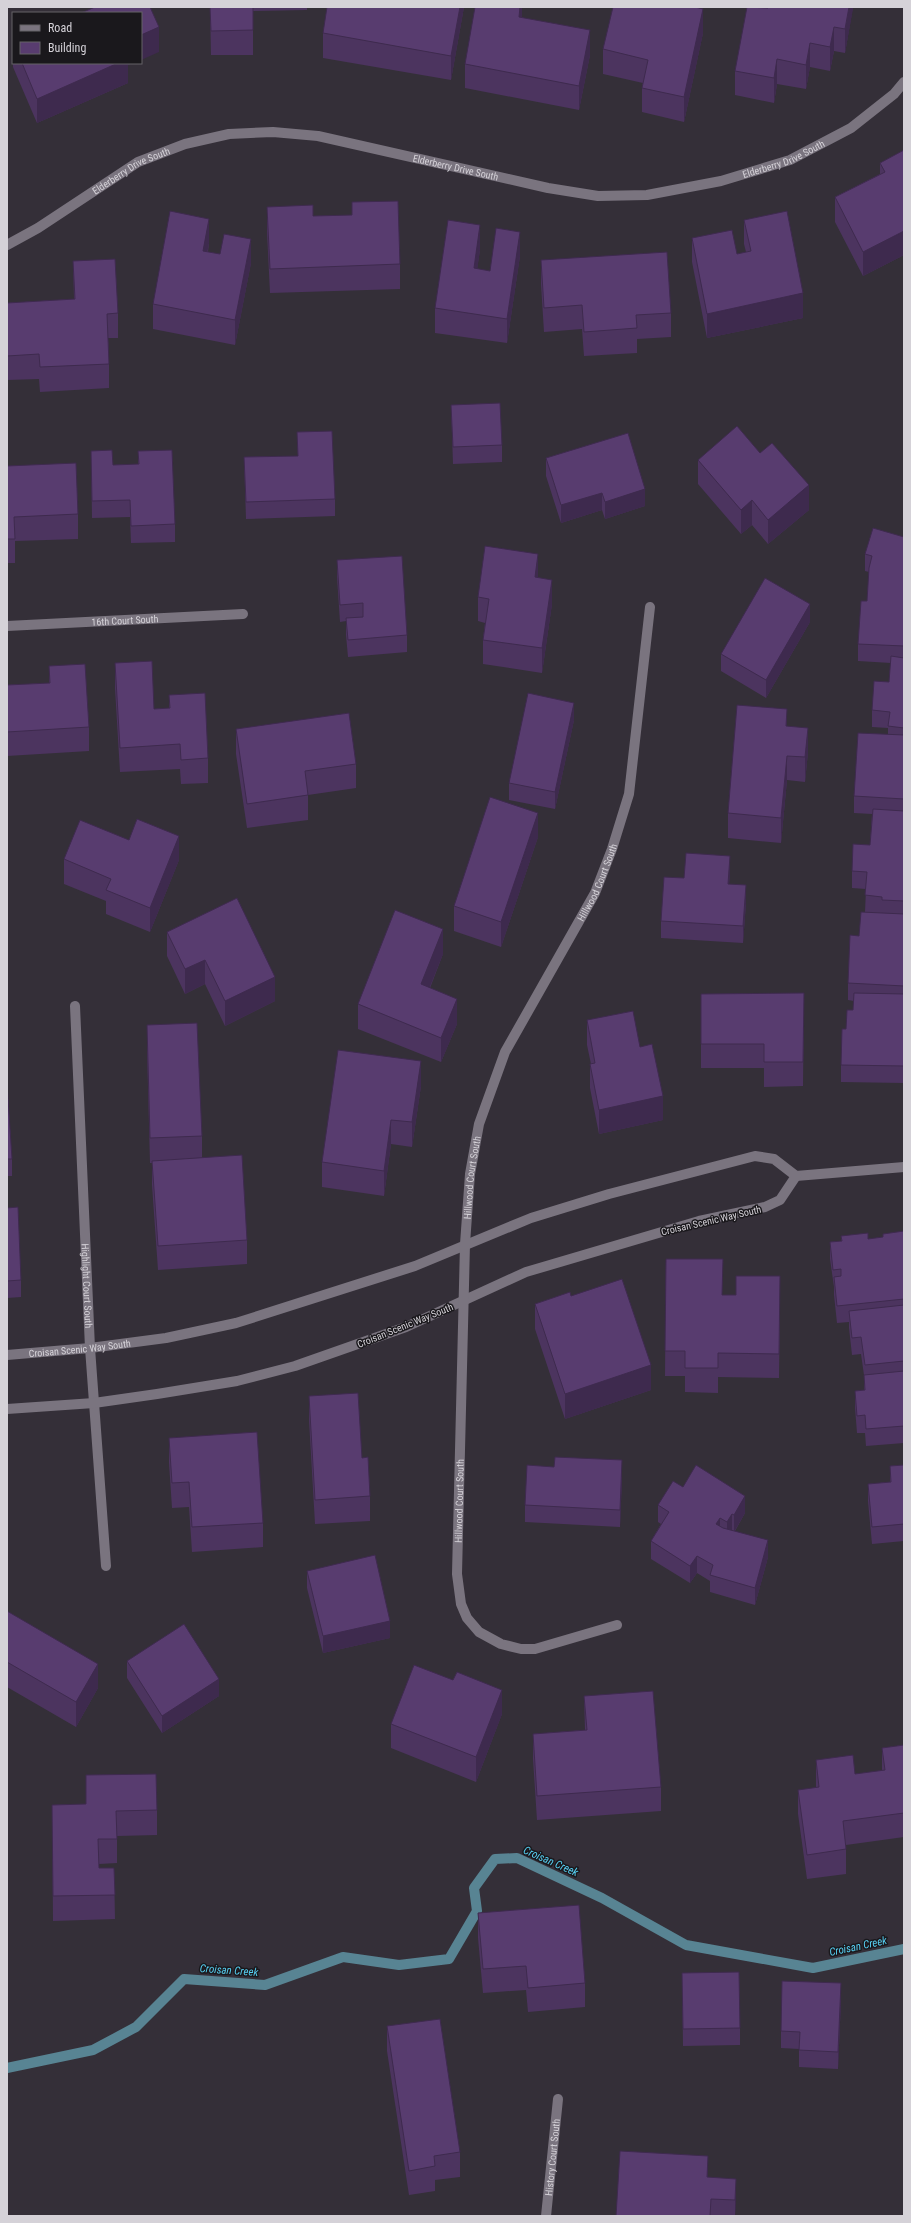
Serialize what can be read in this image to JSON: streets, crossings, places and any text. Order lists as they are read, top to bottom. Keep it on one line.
{"streets":{"street":["Elderberry Drive South","16th Court South","Hillwood Court South","Croisan Scenic Way South","Highlight Court South","History Court South"]},"crossings":[["Hillwood Court South","Croisan Scenic Way South"],["Croisan Scenic Way South","Highlight Court South"]],"water":["Croisan Creek"],"legend":["Road","Building"]}
